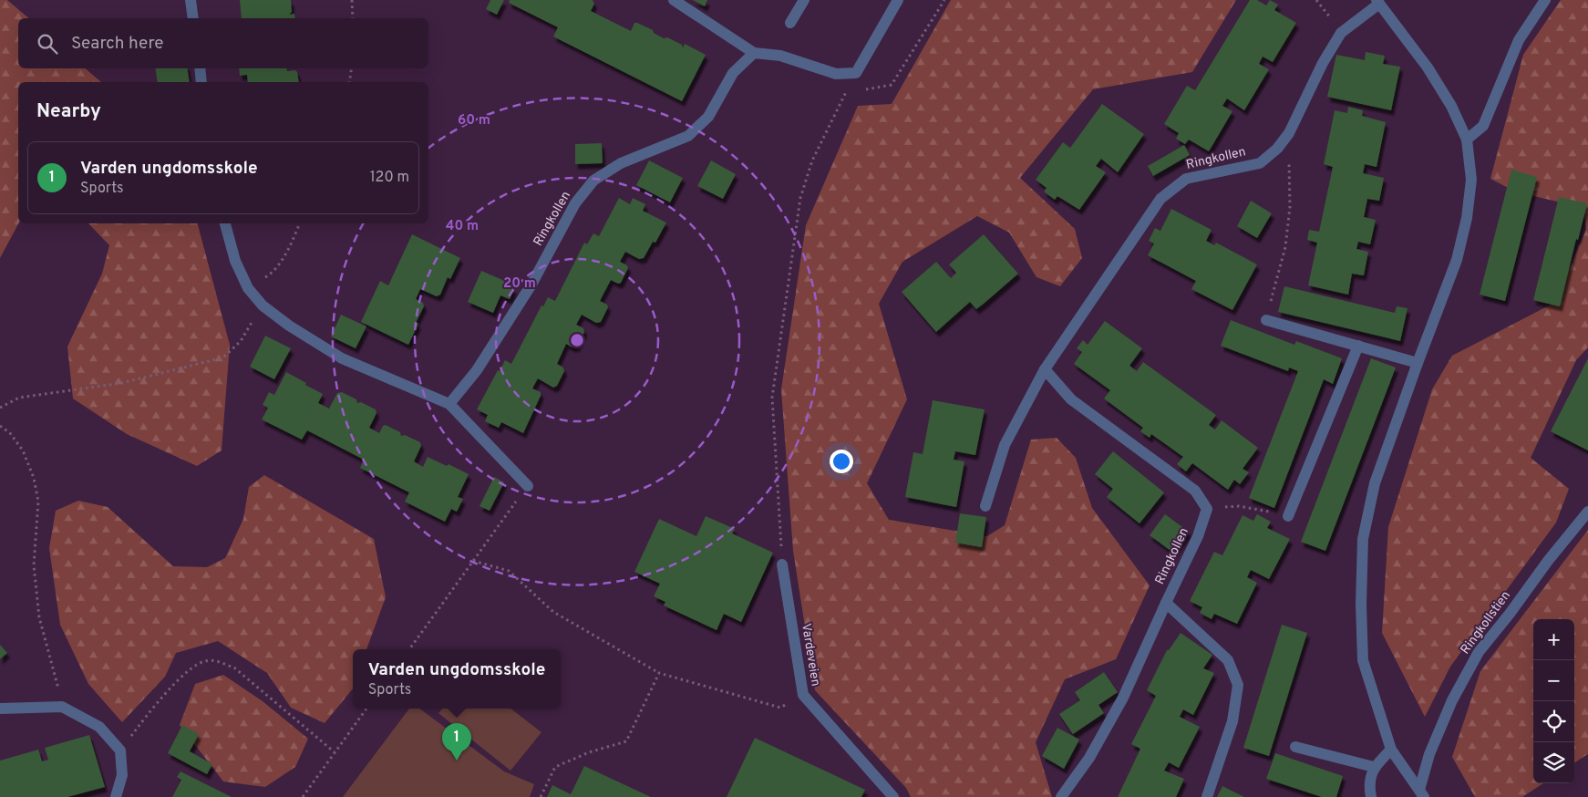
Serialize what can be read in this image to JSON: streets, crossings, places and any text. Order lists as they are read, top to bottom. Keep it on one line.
{"streets":{"street":["Ringkollen","Ringkollstien","Vardeveien"]},"crossings":[["Ringkollen","Ringkollstien"]],"page":{"search":"Search here","heading":"Nearby","list":[{"mark":"1","name":"Varden ungdomsskole","note":"Sports","value":"120 m"}],"map_buttons":["+","−"],"popup":["Varden ungdomsskole","Sports"],"pins":"1"},"rings":["60 m","40 m","20 m"]}
